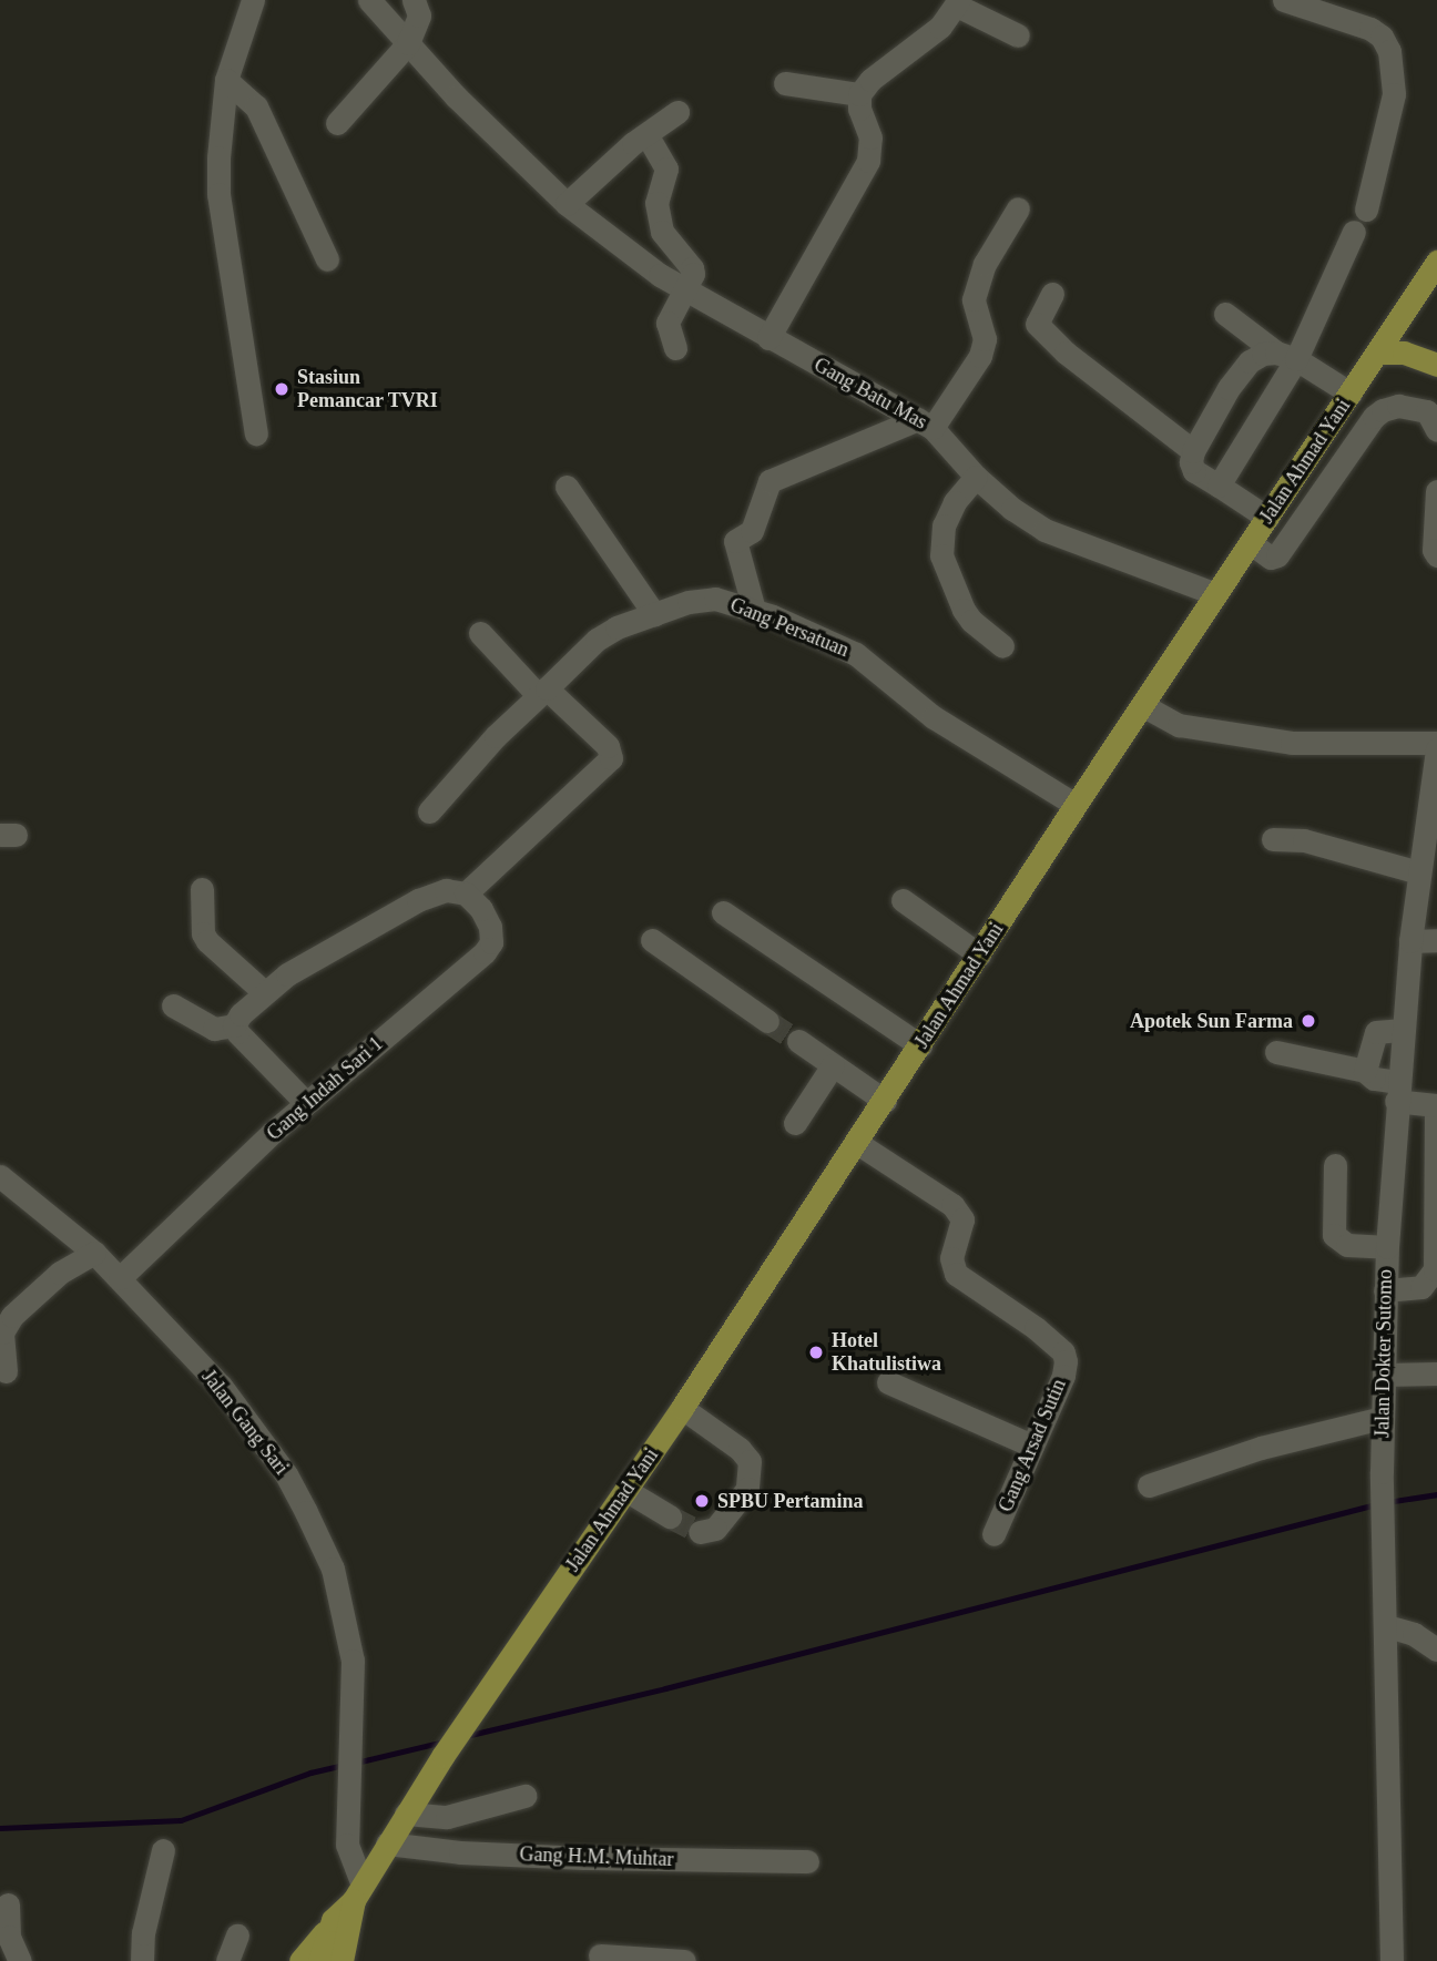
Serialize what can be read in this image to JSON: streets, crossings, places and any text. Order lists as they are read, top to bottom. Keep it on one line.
{"streets":{"main road":["Jalan Ahmad Yani"],"street":["Gang Batu Mas","Gang Persatuan","Gang Indah Sari 1","Jalan Dokter Sutomo","Jalan Gang Sari","Gang Arsad Sutin","Gang H.M. Muhtar"]},"crossings":[["Gang Batu Mas","Jalan Ahmad Yani"],["Jalan Ahmad Yani","Gang Persatuan"],["Jalan Ahmad Yani","Jalan Gang Sari"],["Jalan Ahmad Yani","Gang Arsad Sutin"],["Jalan Ahmad Yani","Gang H.M. Muhtar"],["Gang Indah Sari 1","Jalan Gang Sari"]],"places":["Stasiun Pemancar TVRI","Apotek Sun Farma","Hotel Khatulistiwa","SPBU Pertamina"]}
